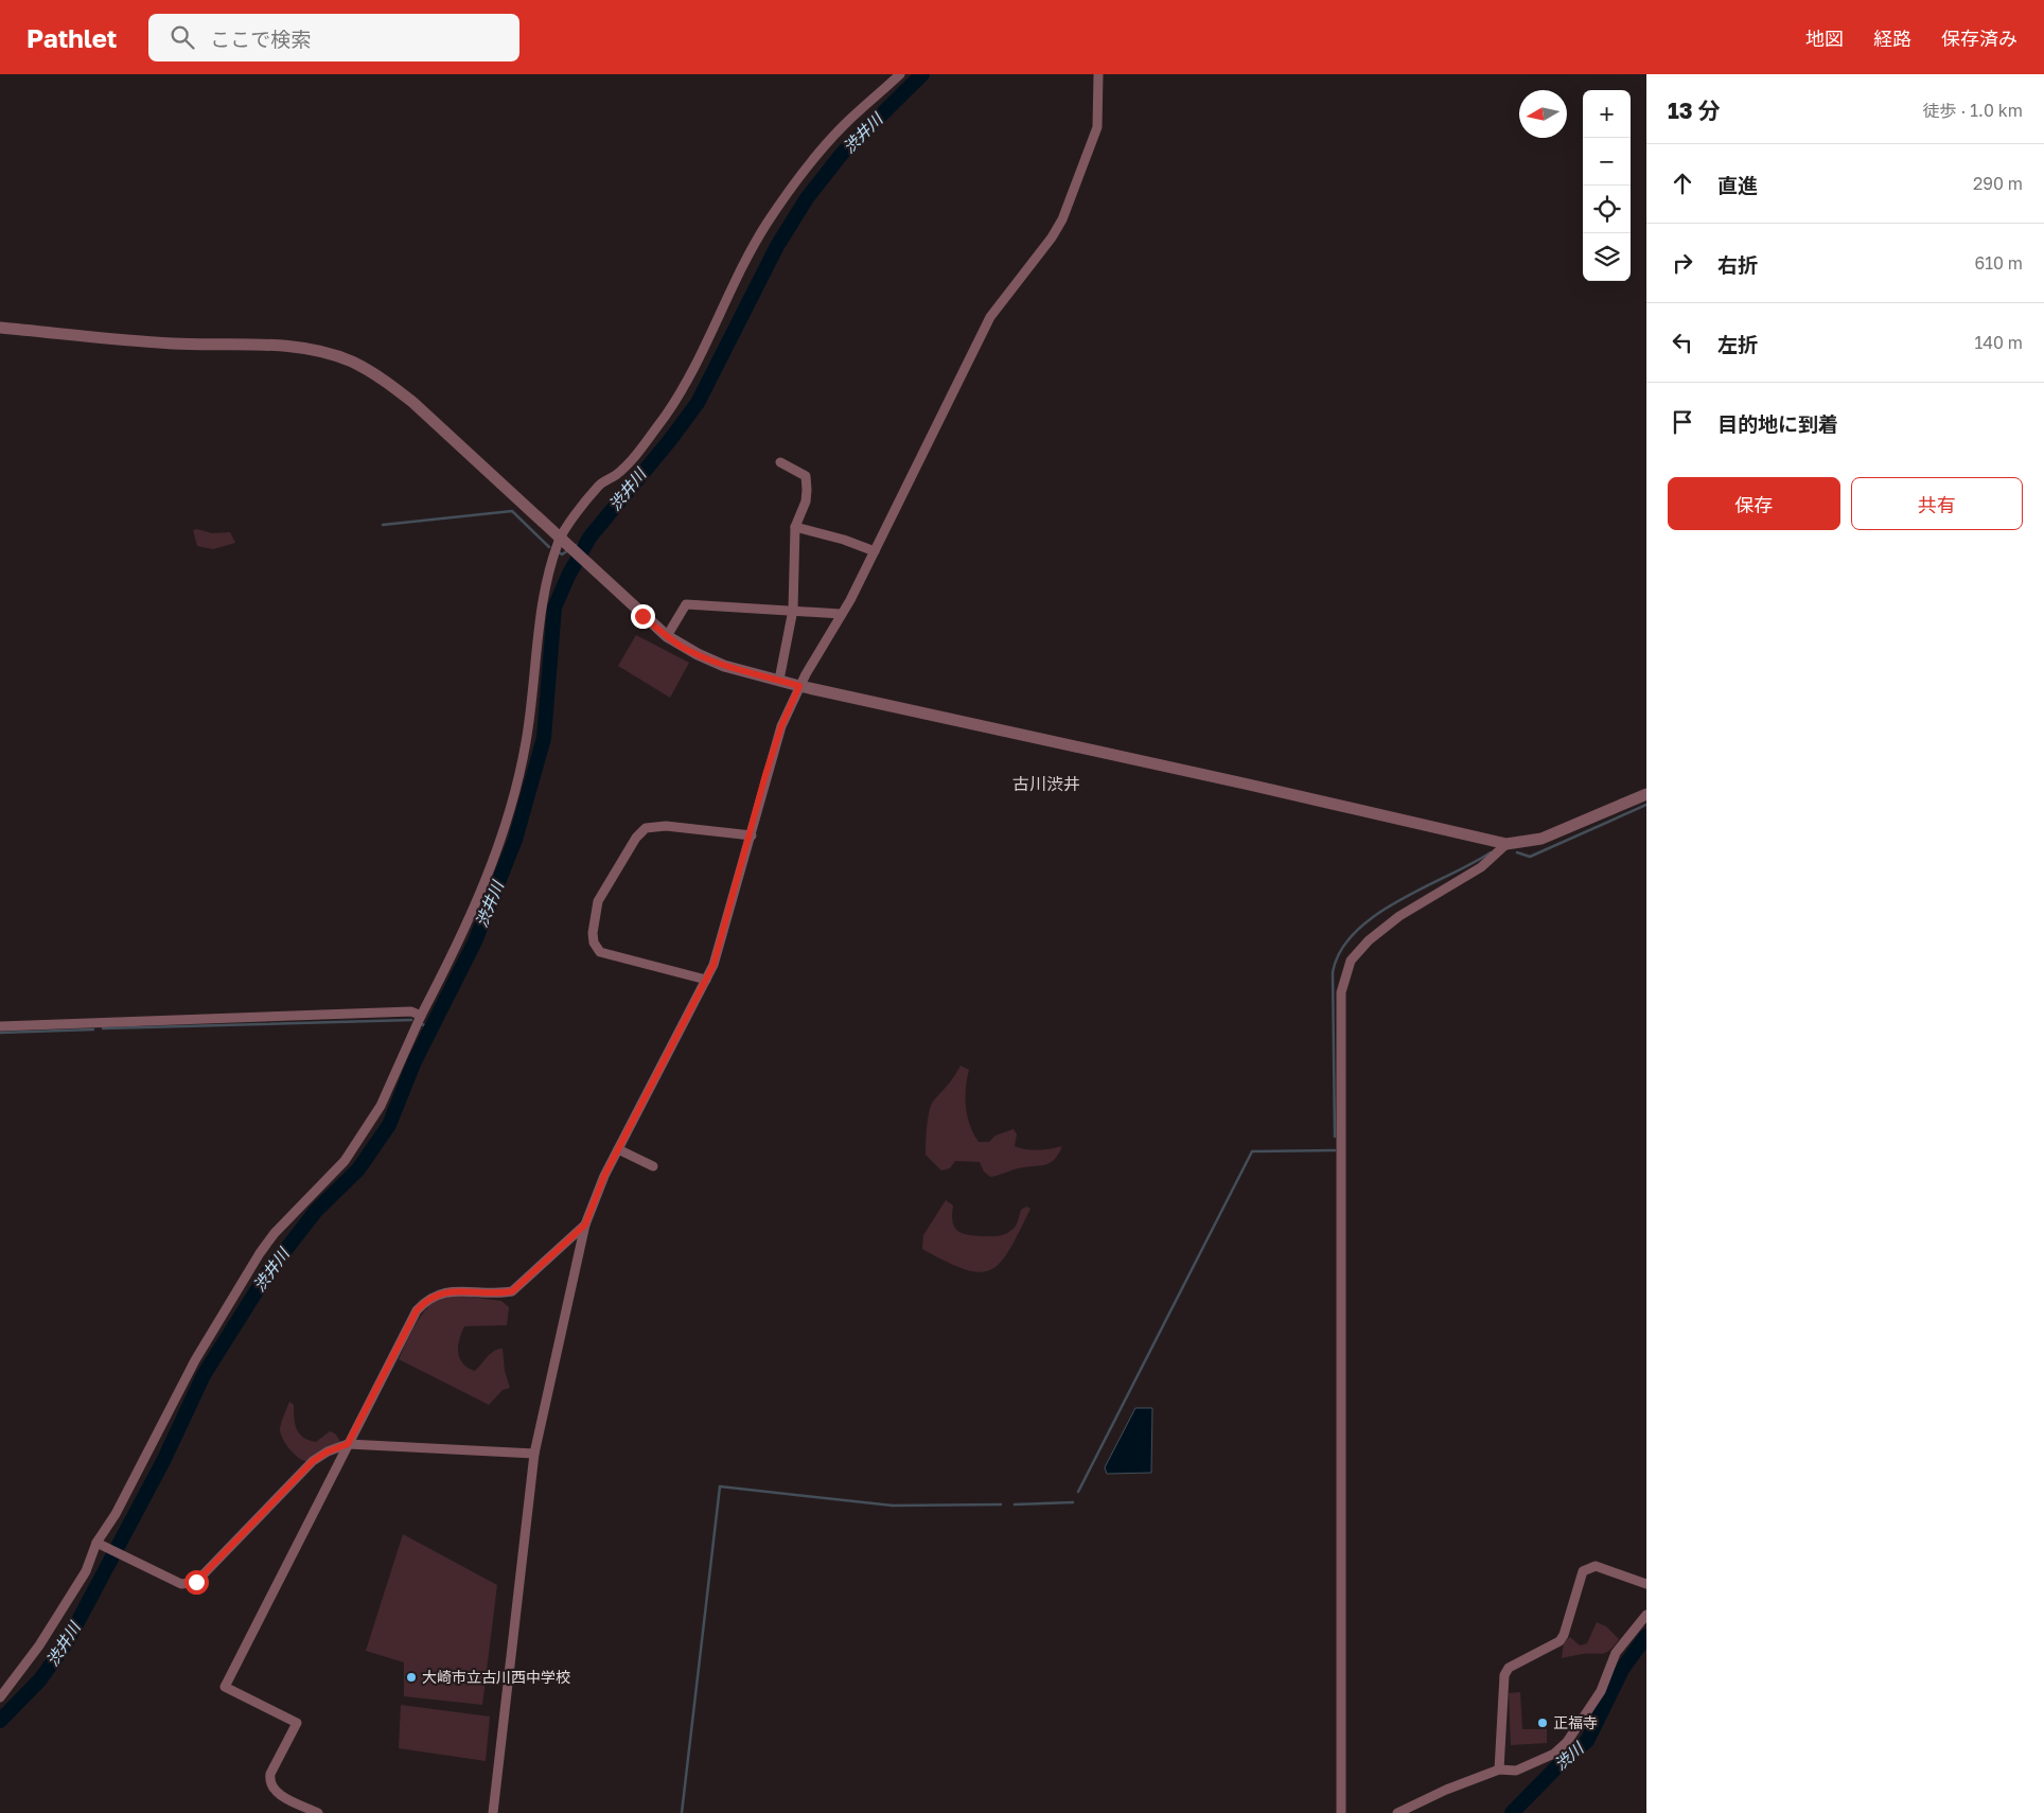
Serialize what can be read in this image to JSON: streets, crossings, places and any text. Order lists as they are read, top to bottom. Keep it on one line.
{"districts":["古川渋井"],"water":["渋井川","渋川"],"places":["大崎市立古川西中学校","正福寺"],"north":"left","page":{"header":"Pathlet","search":"ここで検索","nav":["地図","経路","保存済み"],"heading":["13 分","徒歩 · 1.0 km"],"map_buttons":["+","−"],"list":[["直進","290 m"],["右折","610 m"],["左折","140 m"],"目的地に到着"],"buttons":["保存","共有"]}}
